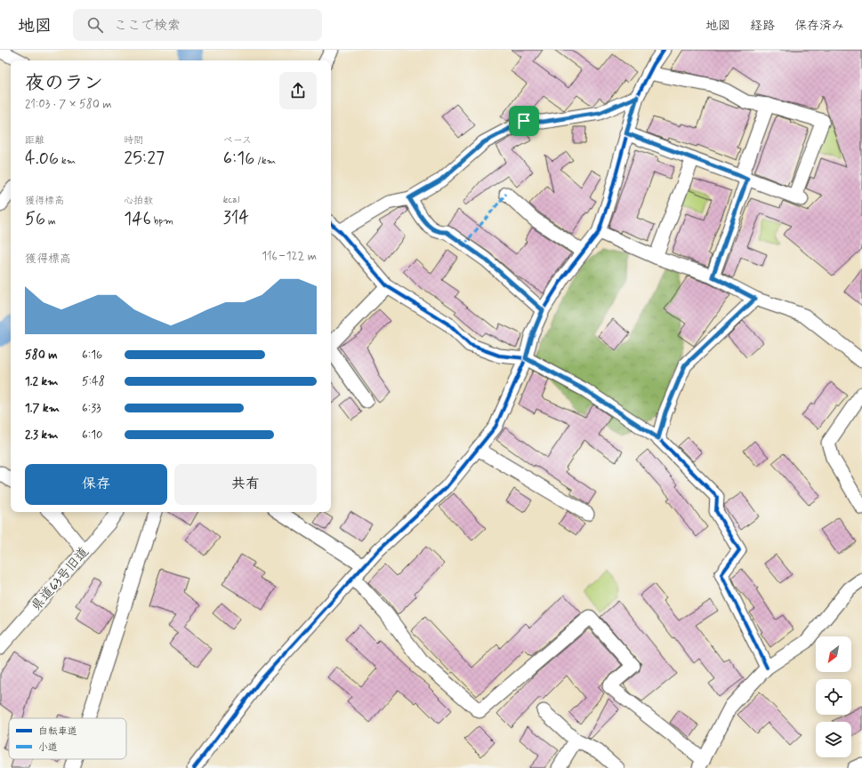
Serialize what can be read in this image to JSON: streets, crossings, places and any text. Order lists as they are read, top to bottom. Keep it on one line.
{"streets":{"street":["県道63号旧道"]},"legend":["自転車道","小道"],"north":"bottom left","page":{"header":"地図","search":"ここで検索","nav":["地図","経路","保存済み"],"heading":["夜のラン","21:03 · 7 × 580 m"],"stats":[["距離","4.06 km"],["時間","25:27"],["ペース","6:16 /km"],["獲得標高","56 m"],["心拍数","146 bpm"],["kcal","314"]],"chart":["獲得標高","116–122 m"],"list":[{"name":"580 m","note":"6:16"},{"name":"1.2 km","note":"5:48"},{"name":"1.7 km","note":"6:33"},{"name":"2.3 km","note":"6:10"}],"buttons":["保存","共有"]}}
